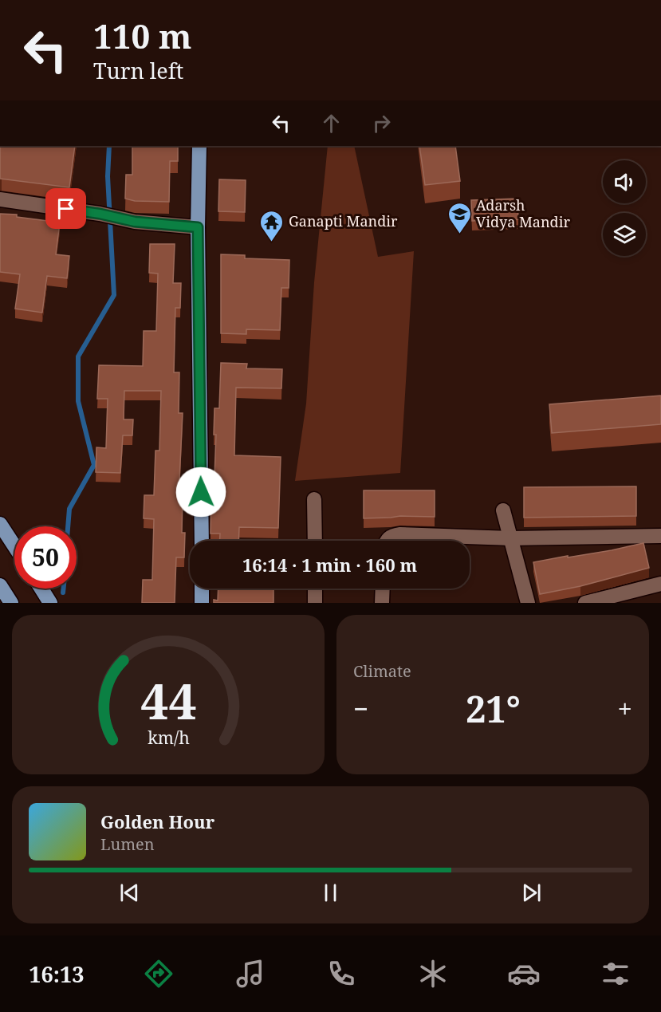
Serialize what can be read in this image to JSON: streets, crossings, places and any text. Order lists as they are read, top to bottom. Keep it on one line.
{"places":{"school or university":["Adarsh Vidya Mandir"],"temple":["Ganapti Mandir"]},"page":{"turn":["110 m","Turn left"],"limit":"50","trip":"16:14 · 1 min · 160 m","tile":"Climate","heat":["−","21°","+"],"song":["Golden Hour","Lumen"],"tabs":"16:13","gauge":["44","km/h"]}}
